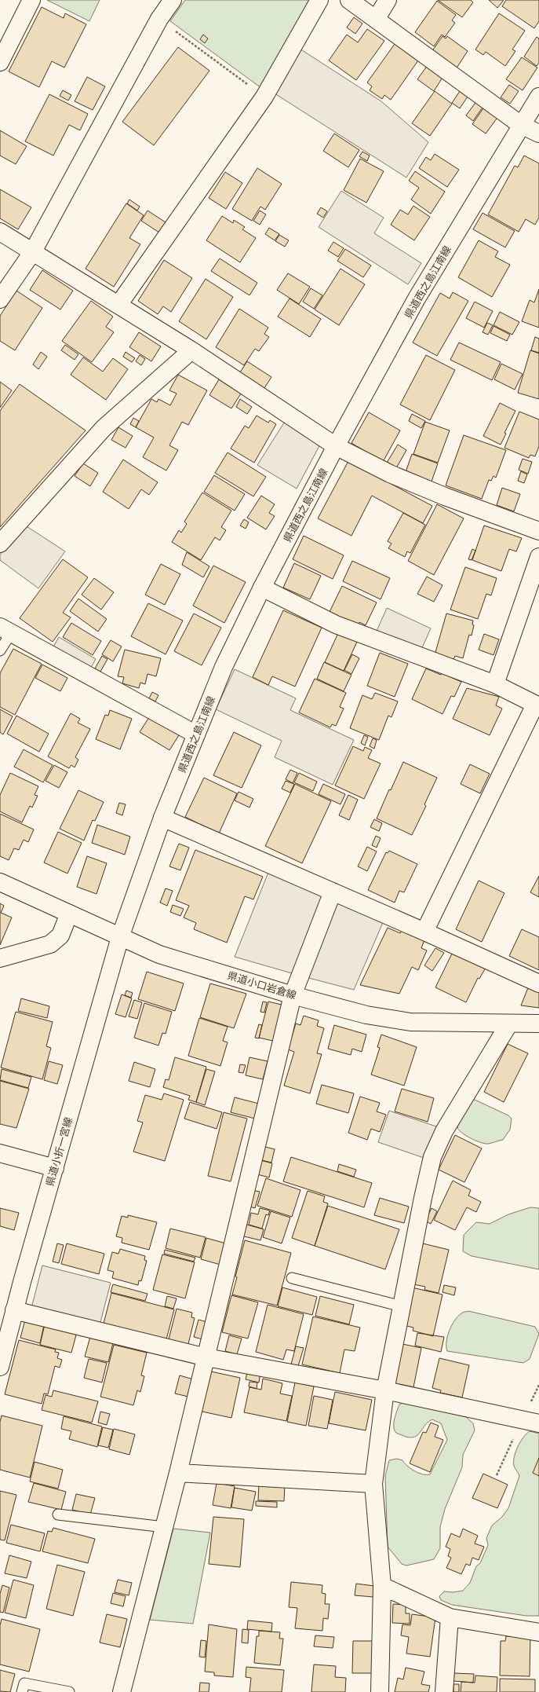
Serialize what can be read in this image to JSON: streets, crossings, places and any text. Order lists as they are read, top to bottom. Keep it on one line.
{"streets":{"street":["県道西之島江南線","県道小口岩倉線","県道小折一宮線"]},"crossings":[["県道西之島江南線","県道小口岩倉線"],["県道西之島江南線","県道小折一宮線"],["県道小口岩倉線","県道小折一宮線"]]}
